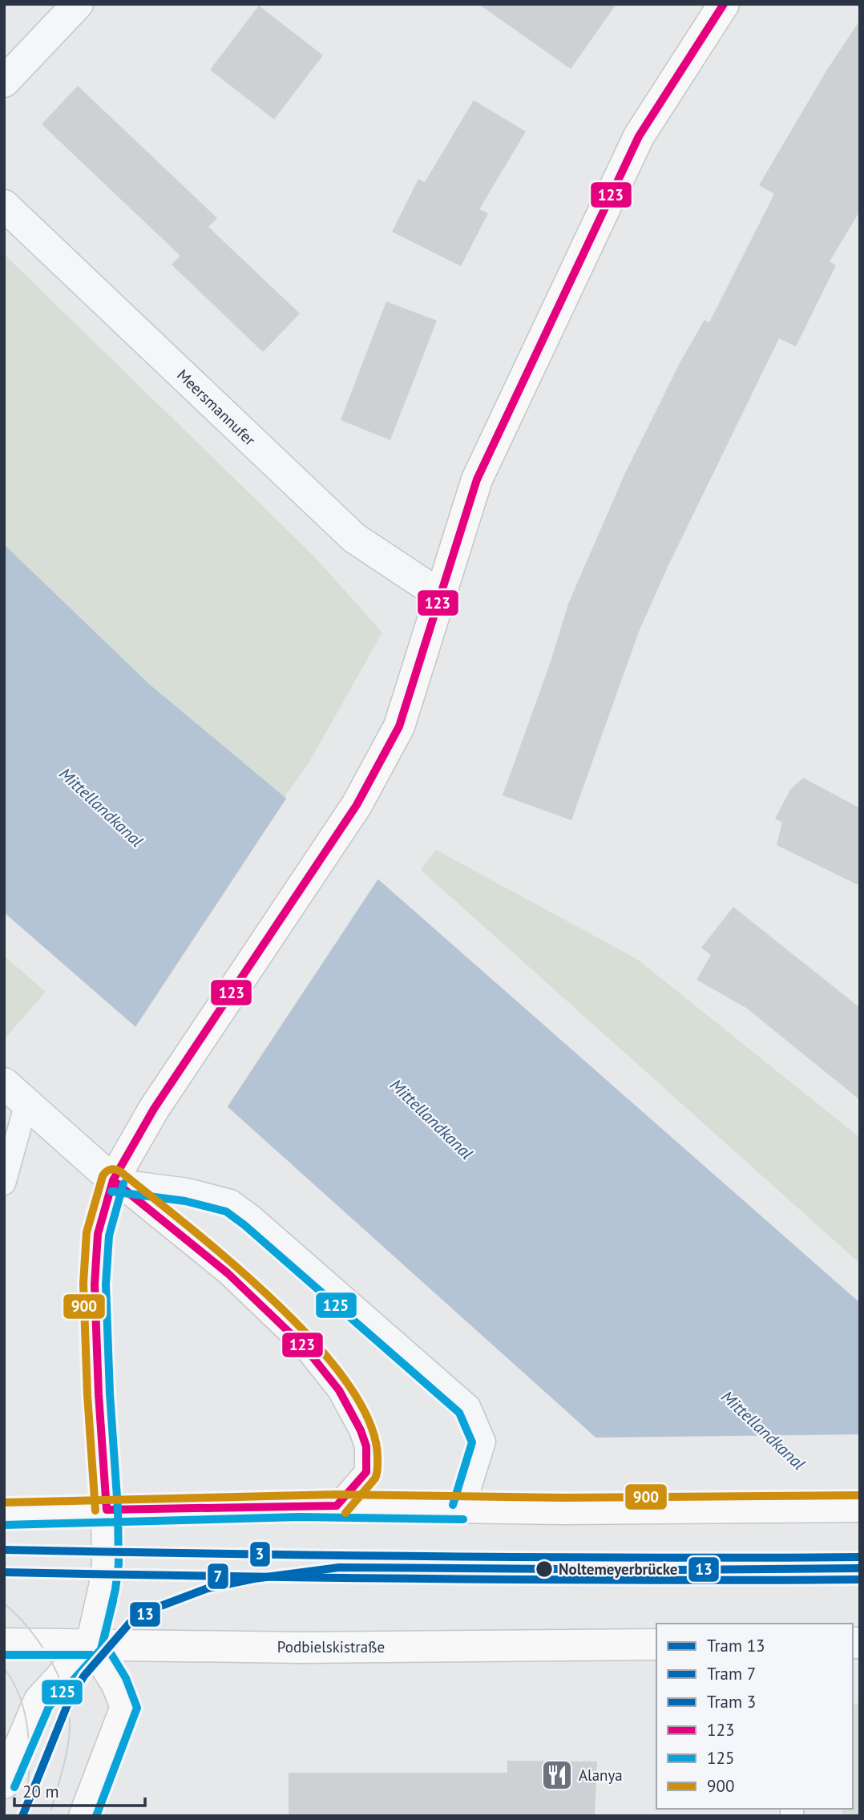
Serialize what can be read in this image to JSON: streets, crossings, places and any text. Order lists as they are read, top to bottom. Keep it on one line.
{"streets":{"main road":["Podbielskistraße"],"street":["Meersmannufer"]},"water":["Mittellandkanal"],"places":{"other":["Noltemeyerbrücke"],"restaurant":["Alanya"]},"lines":["transit line 123","transit line 900","transit line 125","tram line 3","tram line 13","tram line 7"],"legend":["Tram 13","Tram 7","Tram 3","123","125","900"],"scale_bar":"20 m"}
